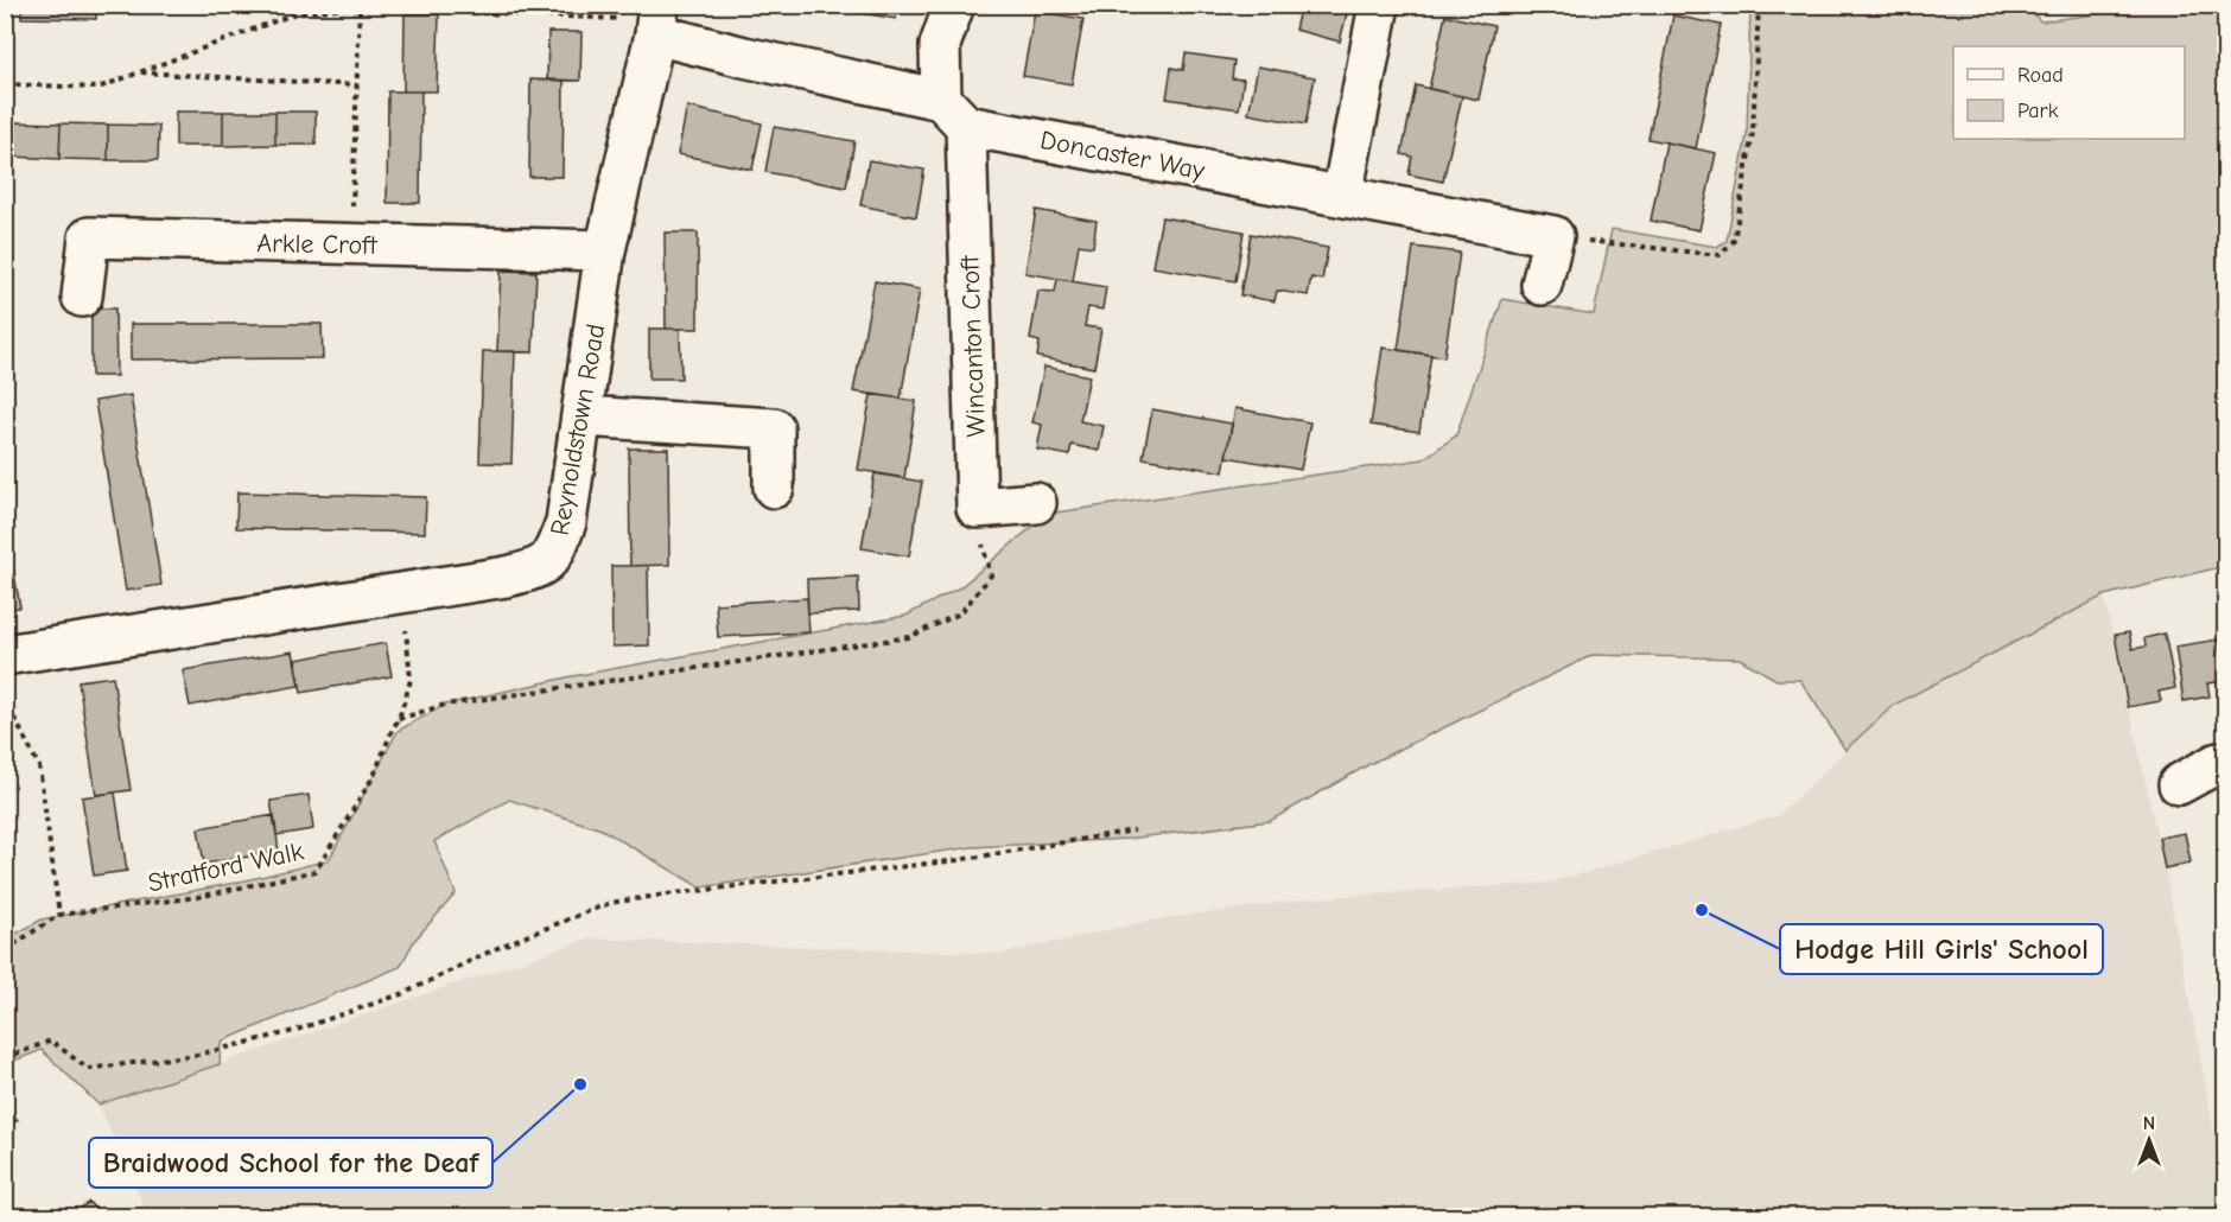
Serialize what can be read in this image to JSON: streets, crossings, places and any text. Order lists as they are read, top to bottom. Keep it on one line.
{"streets":{"street":["Doncaster Way","Arkle Croft","Wincanton Croft","Reynoldstown Road"],"path":["Stratford Walk"]},"crossings":[["Doncaster Way","Wincanton Croft"],["Doncaster Way","Reynoldstown Road"],["Arkle Croft","Reynoldstown Road"],["Reynoldstown Road","Stratford Walk"]],"places":["Hodge Hill Girls' School","Braidwood School for the Deaf"],"legend":["Road","Park"],"north":"top"}
